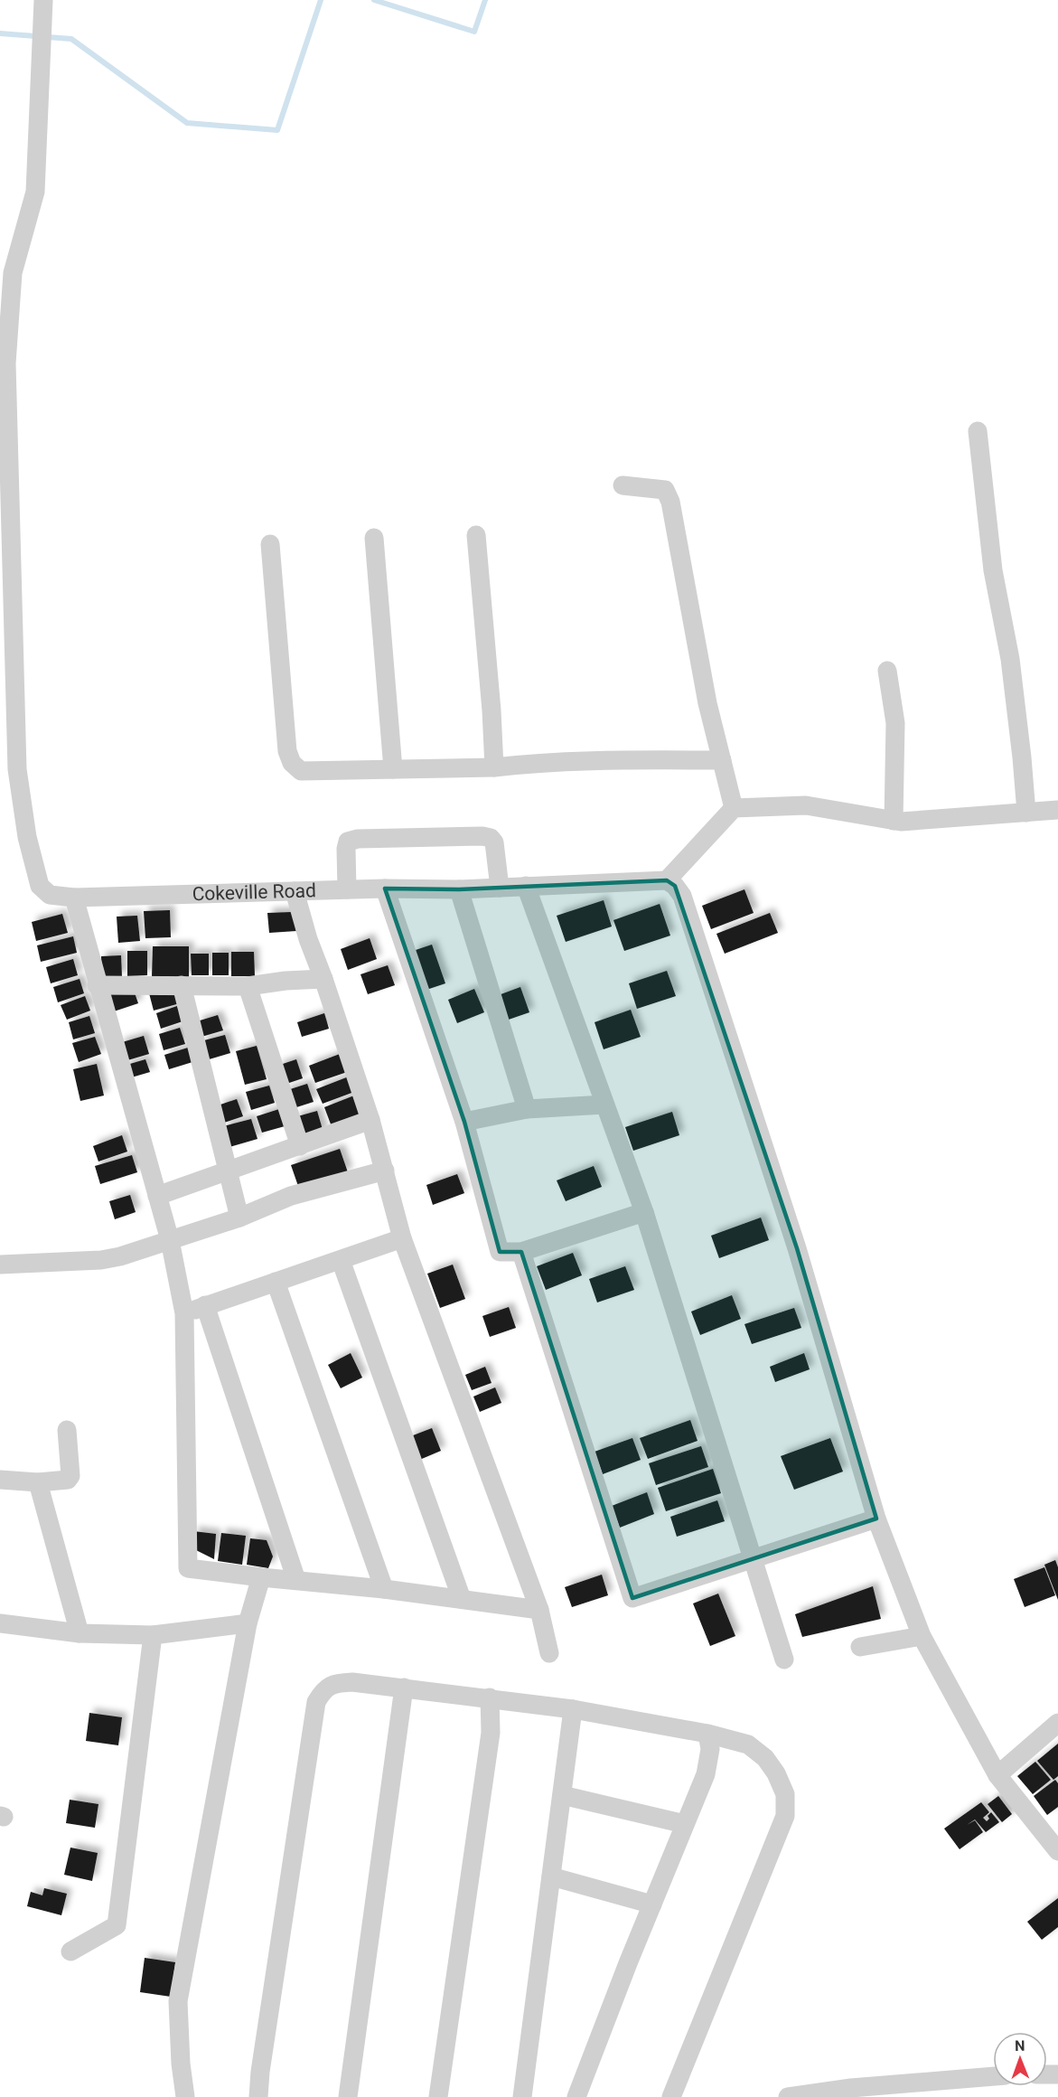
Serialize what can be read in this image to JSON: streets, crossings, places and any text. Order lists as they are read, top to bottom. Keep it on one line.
{"streets":{"street":["Cokeville Road"]},"north":"top"}
